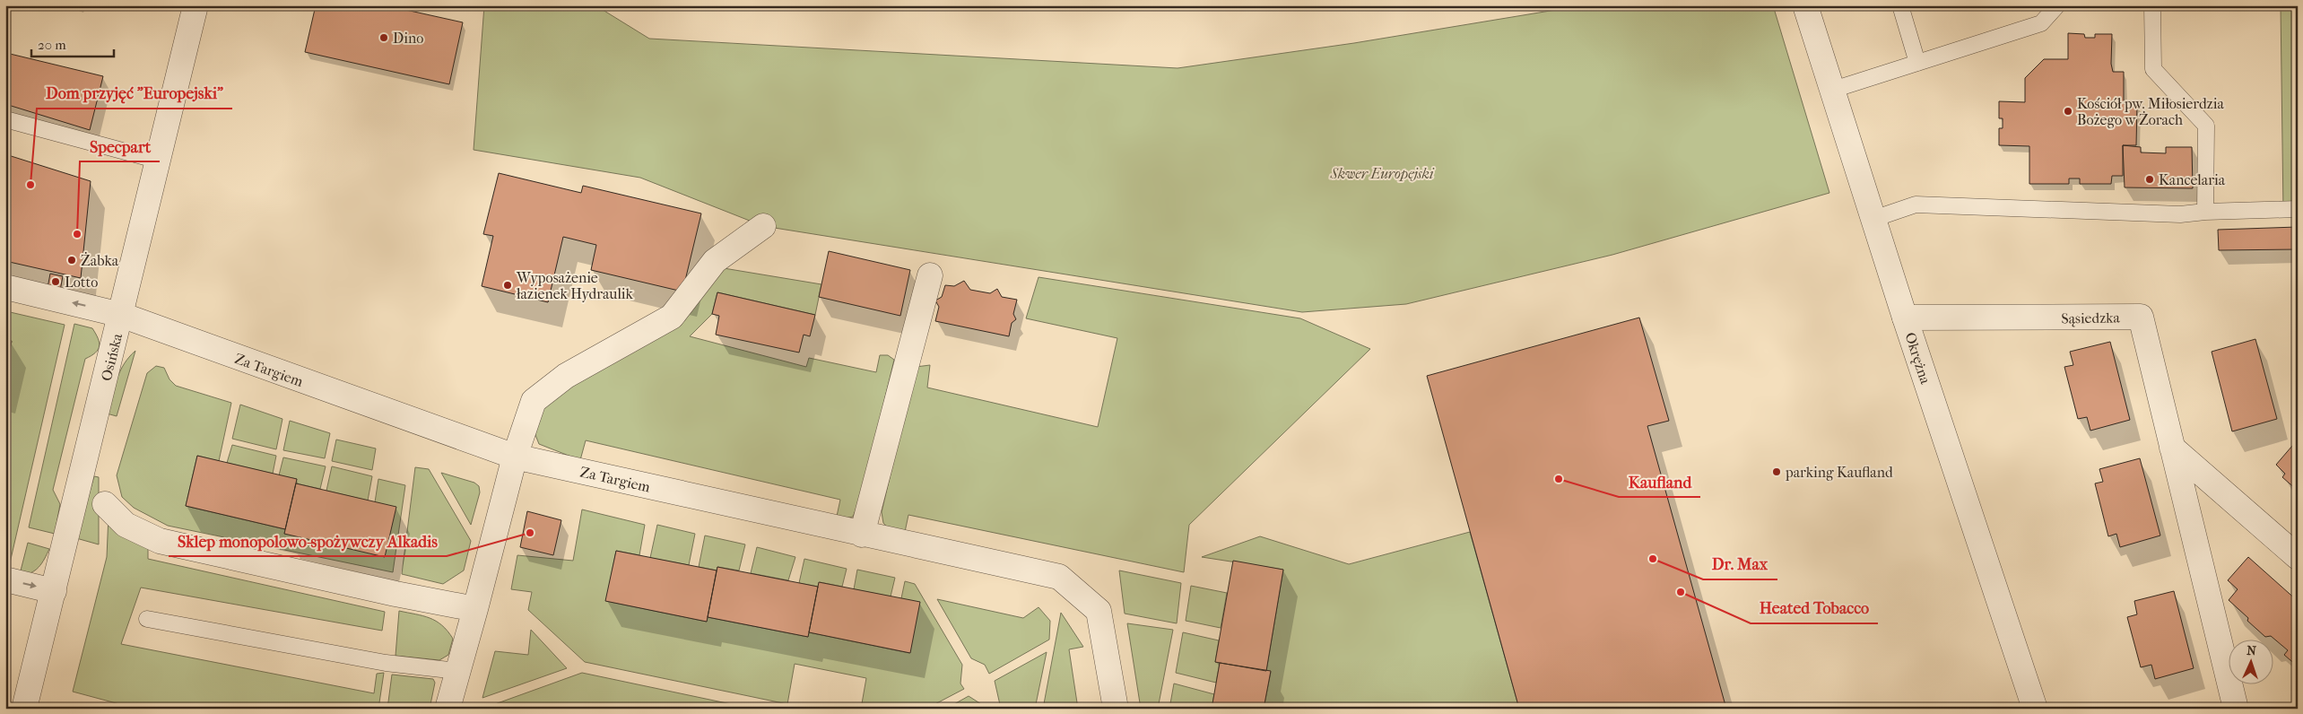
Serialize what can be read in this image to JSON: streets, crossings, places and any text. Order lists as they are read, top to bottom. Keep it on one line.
{"streets":{"street":["Sąsiedzka","Osińska","Okrężna","Za Targiem"]},"crossings":[["Sąsiedzka","Okrężna"],["Osińska","Za Targiem"]],"parks":["Skwer Europejski"],"places":["Dino","Kościół pw. Miłosierdzia Bożego w Żorach","Kancelaria","Dom przyjęć \"Europejski\"","Specpart","Żabka","Lotto","Wyposażenie łazienek Hydraulik","parking Kaufland","Kaufland","Sklep monopolowo-spożywczy Alkadis","Dr. Max","Heated Tobacco"],"scale_bar":"20 m","north":"top"}
